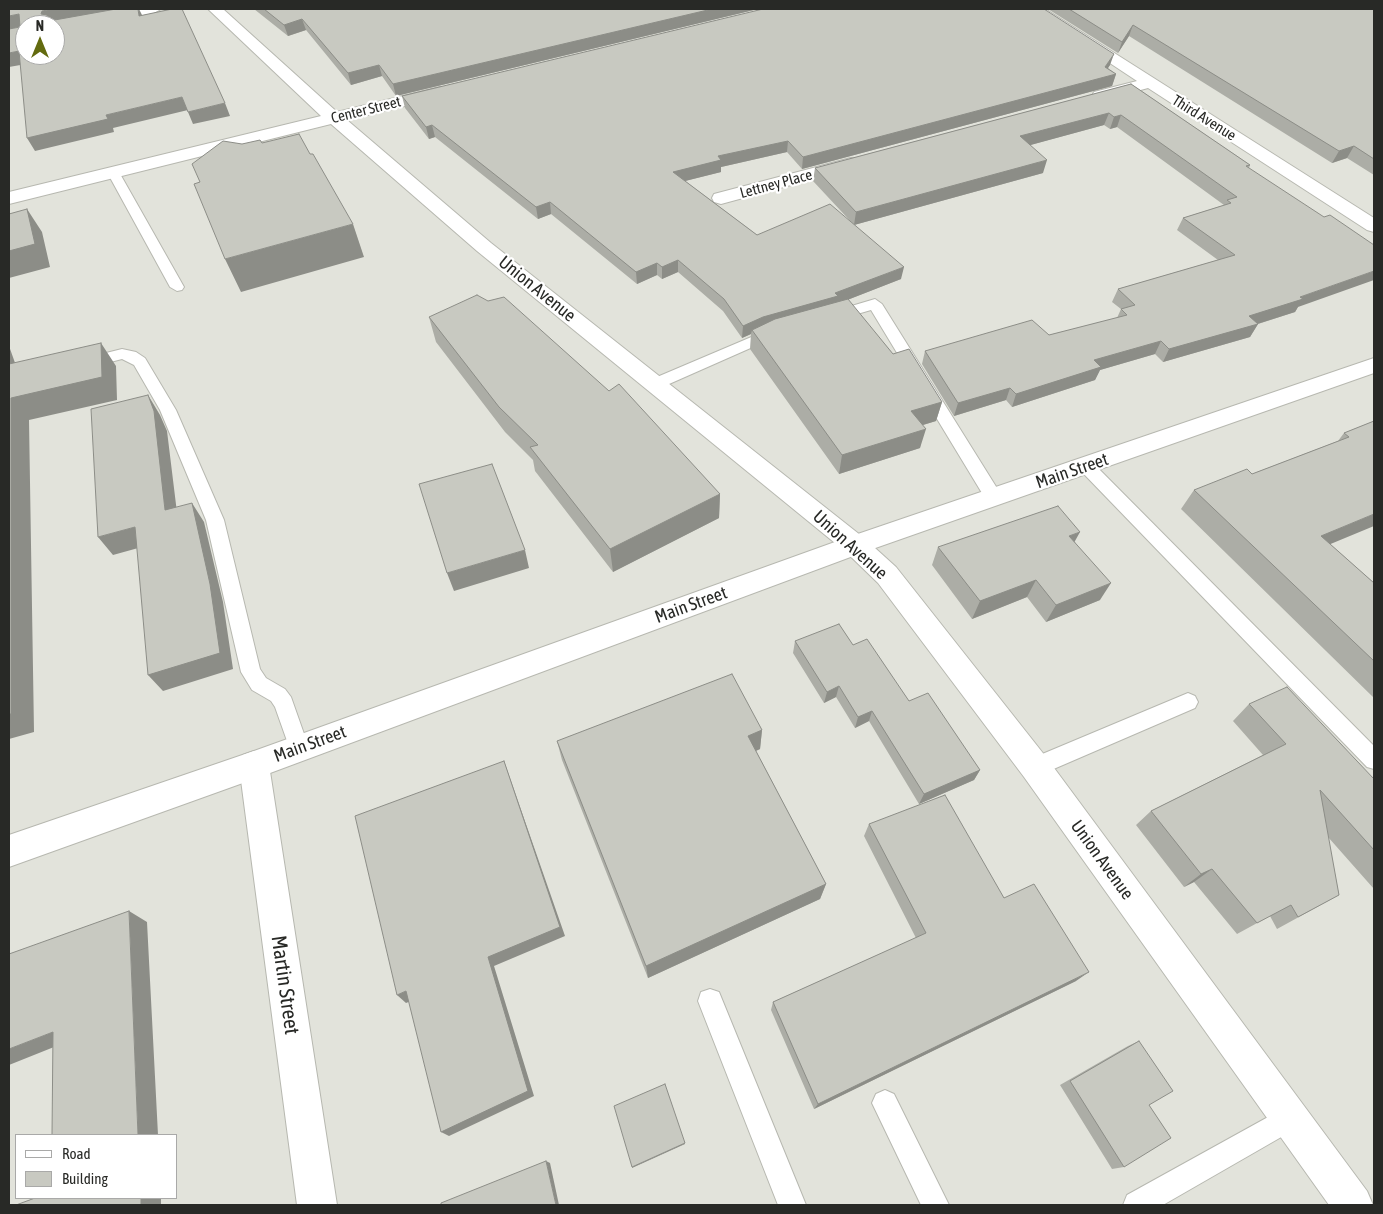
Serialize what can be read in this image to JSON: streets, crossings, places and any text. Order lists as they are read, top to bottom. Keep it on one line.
{"streets":{"street":["Center Street","Third Avenue","Lettney Place","Union Avenue","Main Street","Martin Street"]},"crossings":[["Center Street","Union Avenue"],["Union Avenue","Main Street"],["Main Street","Martin Street"]],"legend":["Road","Building"],"north":"top"}
